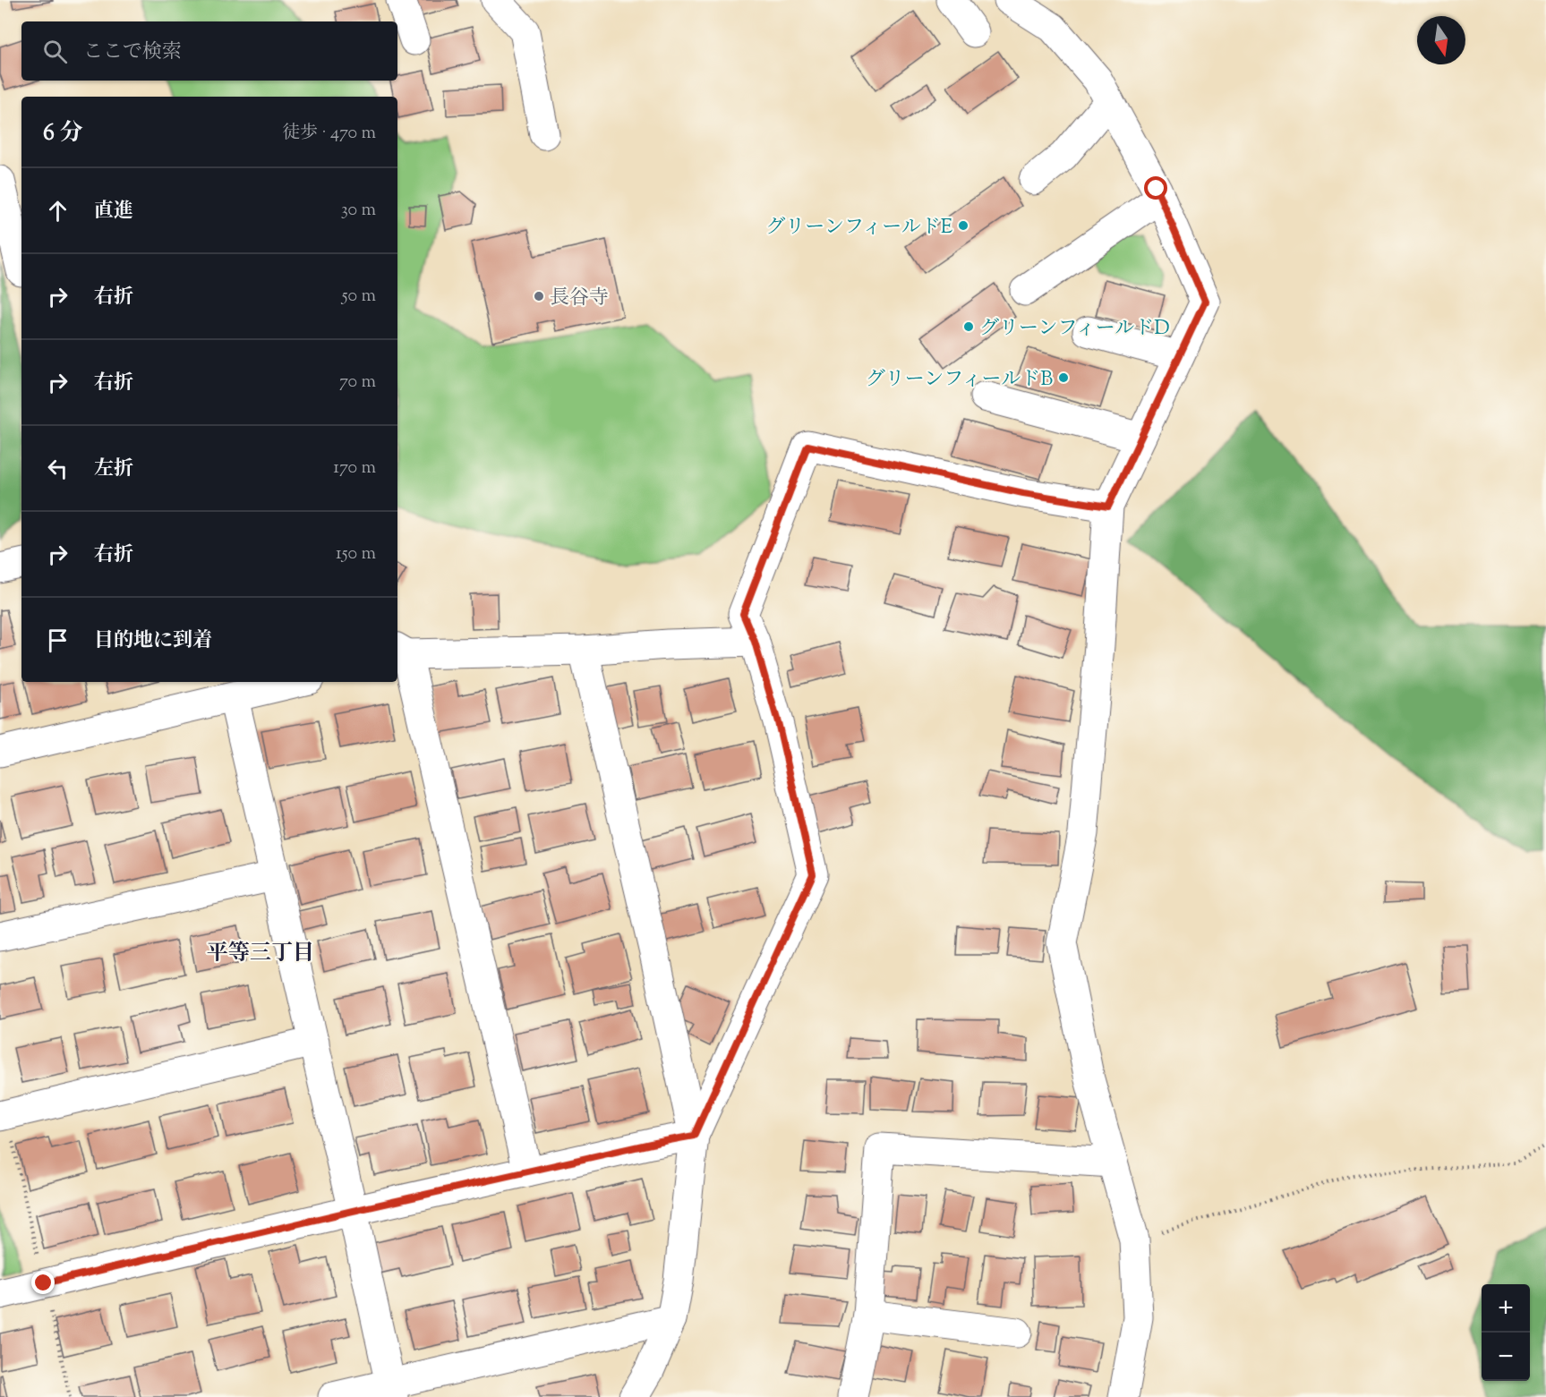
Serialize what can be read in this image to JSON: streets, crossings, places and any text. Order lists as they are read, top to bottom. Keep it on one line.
{"districts":["平等三丁目"],"places":["グリーンフィールドE","長谷寺","グリーンフィールドD","グリーンフィールドB"],"north":"bottom","page":{"search":"ここで検索","heading":["6 分","徒歩 · 470 m"],"list":[["直進","30 m"],["右折","50 m"],["右折","70 m"],["左折","170 m"],["右折","150 m"],"目的地に到着"],"map_buttons":["+","−"]}}
